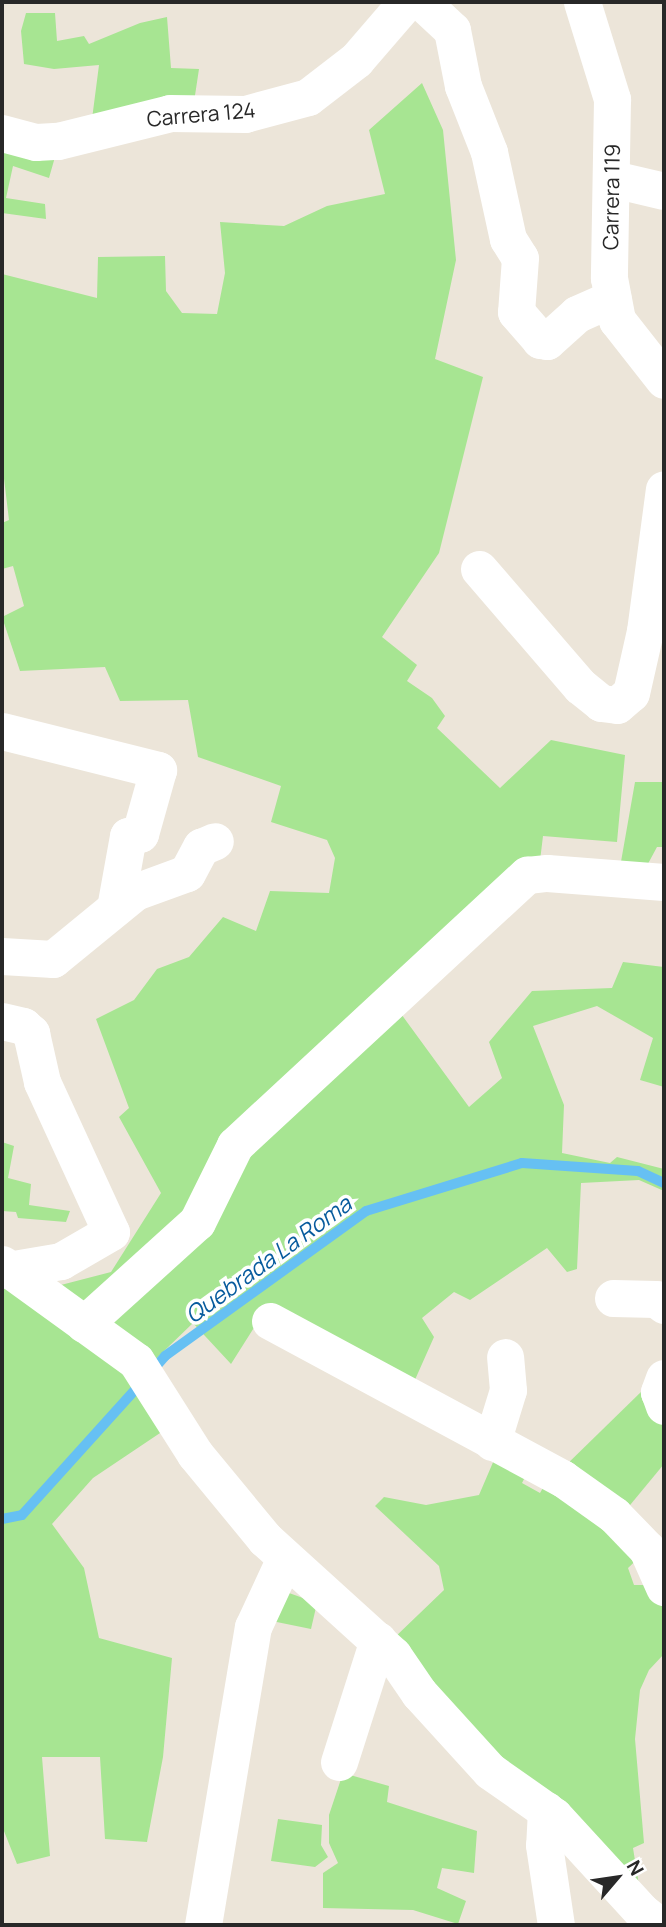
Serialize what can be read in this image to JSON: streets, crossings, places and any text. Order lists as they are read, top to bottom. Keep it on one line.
{"streets":{"street":["Carrera 124","Carrera 119"]},"water":["Quebrada La Roma"],"north":"top right"}
